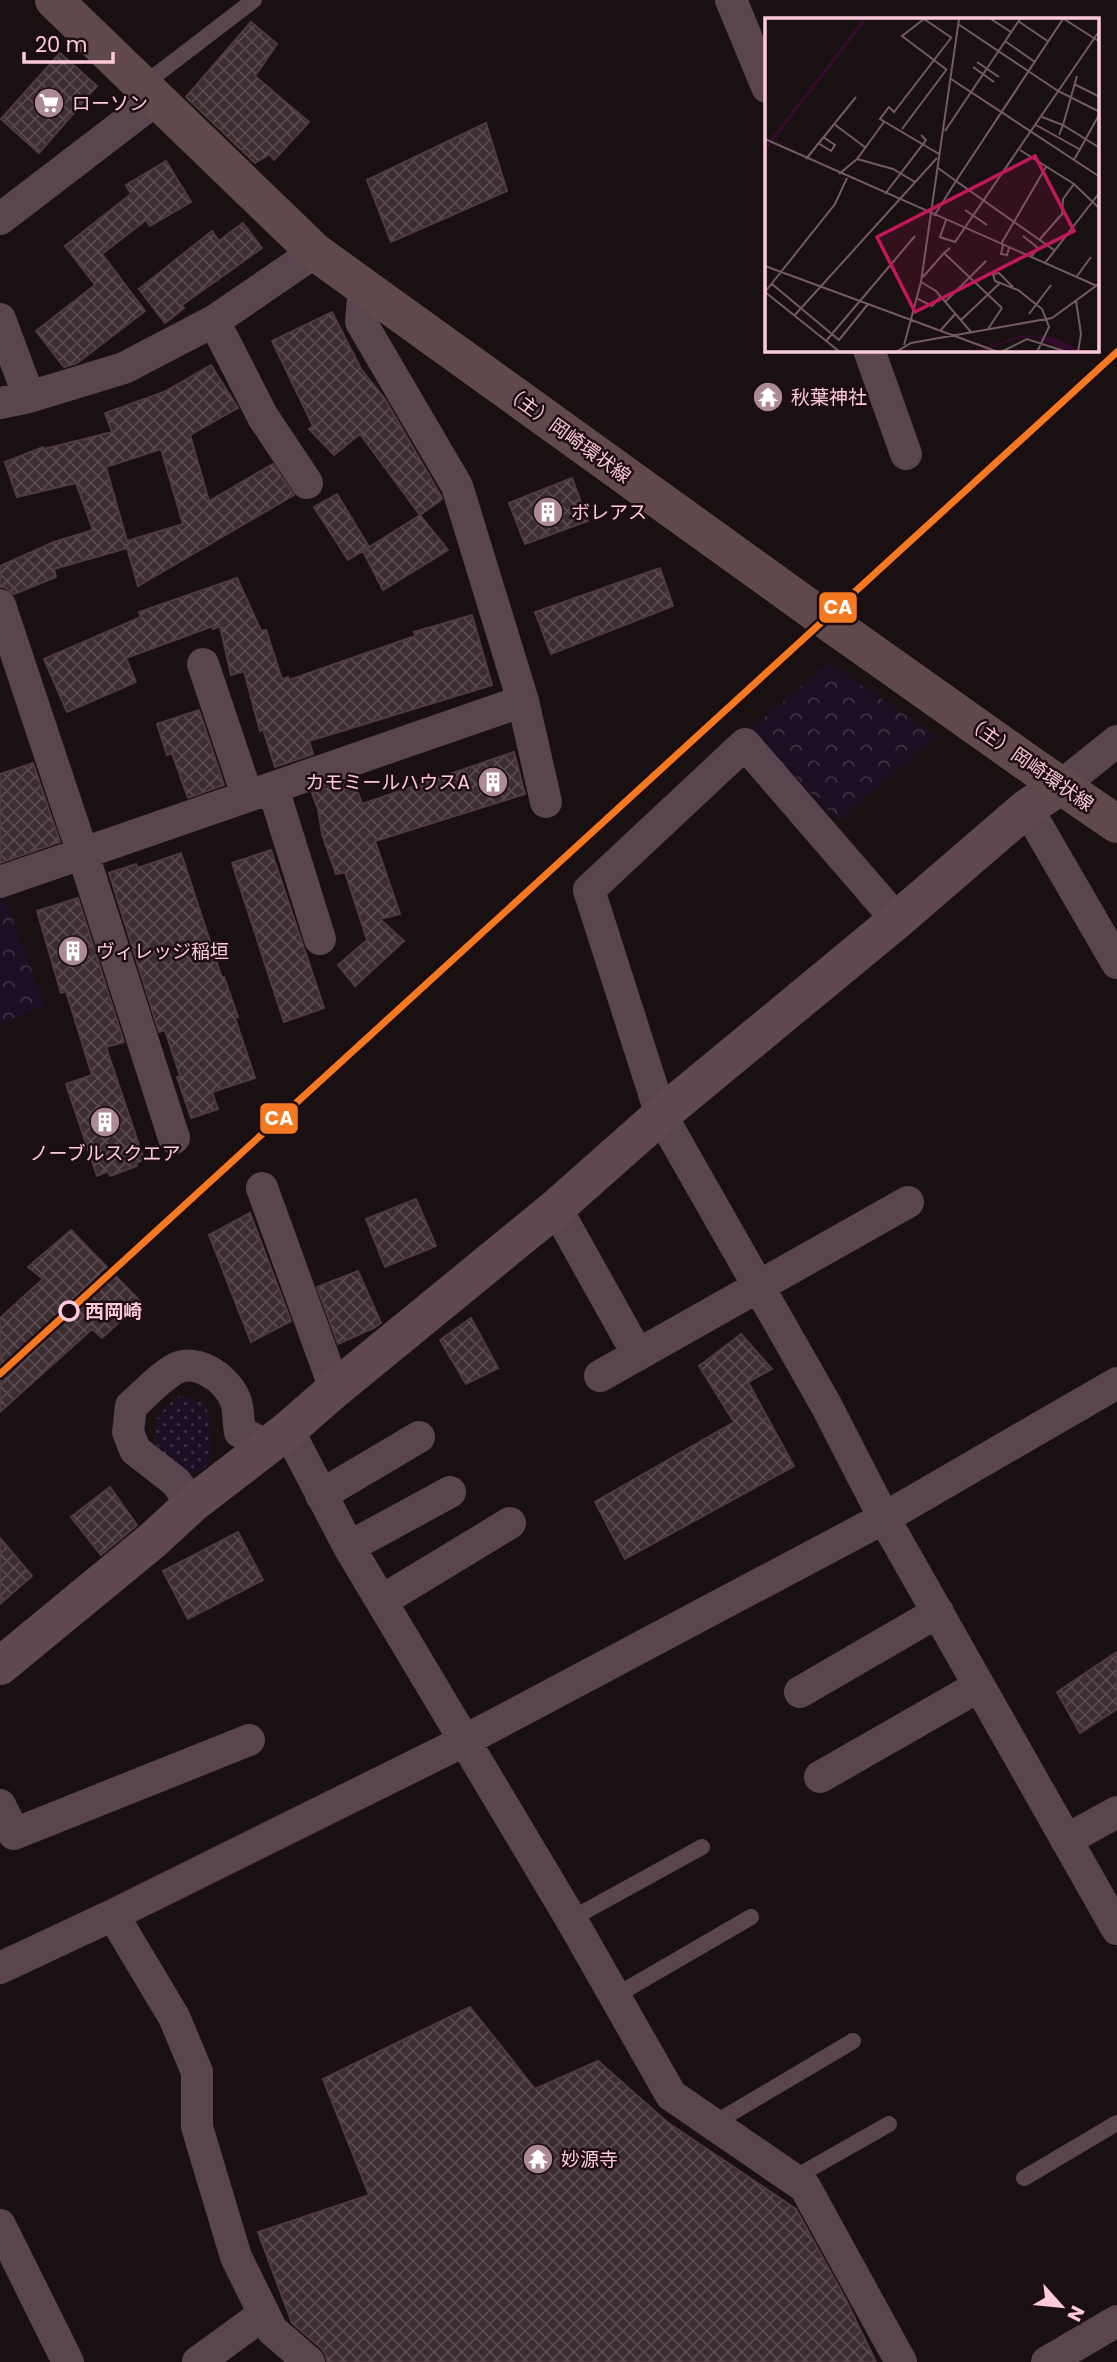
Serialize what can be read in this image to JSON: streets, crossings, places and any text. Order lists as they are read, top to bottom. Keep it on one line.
{"streets":{"main road":["（主）岡崎環状線"]},"places":{"supermarket":["ローソン"],"temple":["秋葉神社","妙源寺"],"building":["ボレアス","カモミールハウスA","ヴィレッジ稲垣","ノーブルスクエア"],"other":["西岡崎"]},"lines":["transit line CA"],"scale_bar":"20 m","north":"bottom right"}
